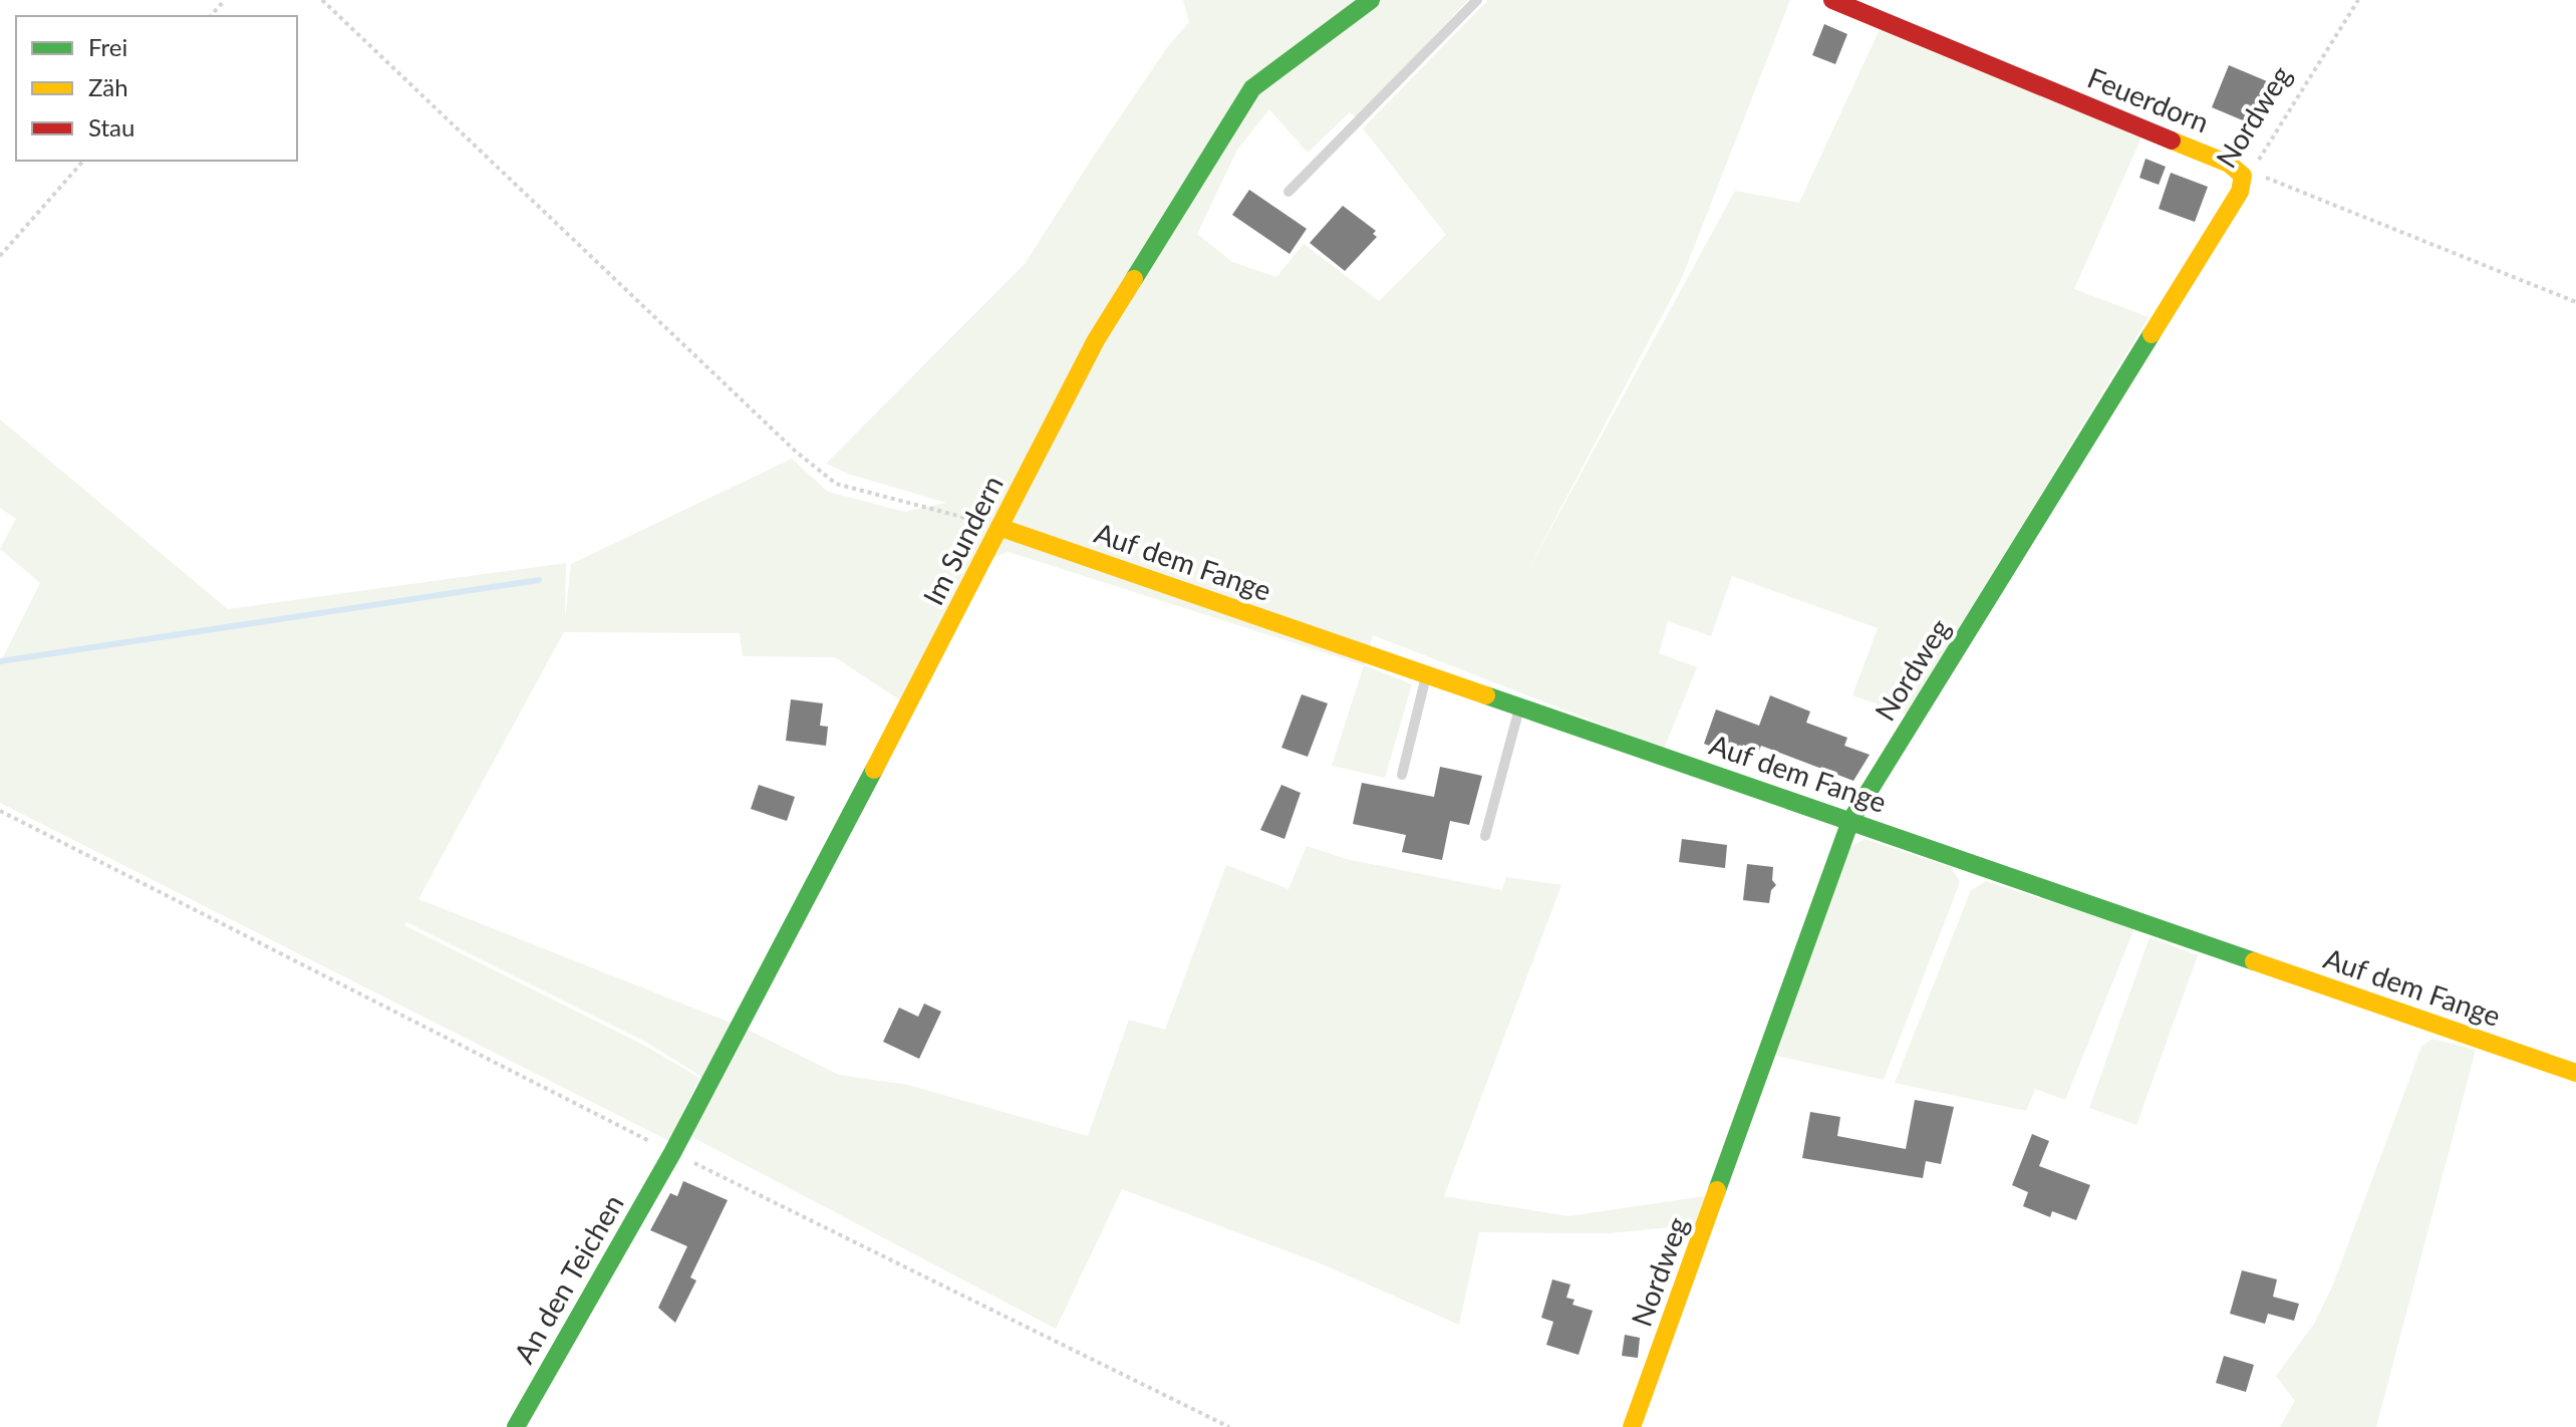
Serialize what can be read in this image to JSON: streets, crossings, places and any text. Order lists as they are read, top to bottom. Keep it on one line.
{"streets":{"street":["Feuerdorn","Nordweg","Im Sundern","Auf dem Fange","An den Teichen"]},"crossings":[["Feuerdorn","Nordweg"],["Nordweg","Auf dem Fange"],["Im Sundern","Auf dem Fange"],["Im Sundern","An den Teichen"]],"legend":["Frei","Zäh","Stau"]}
